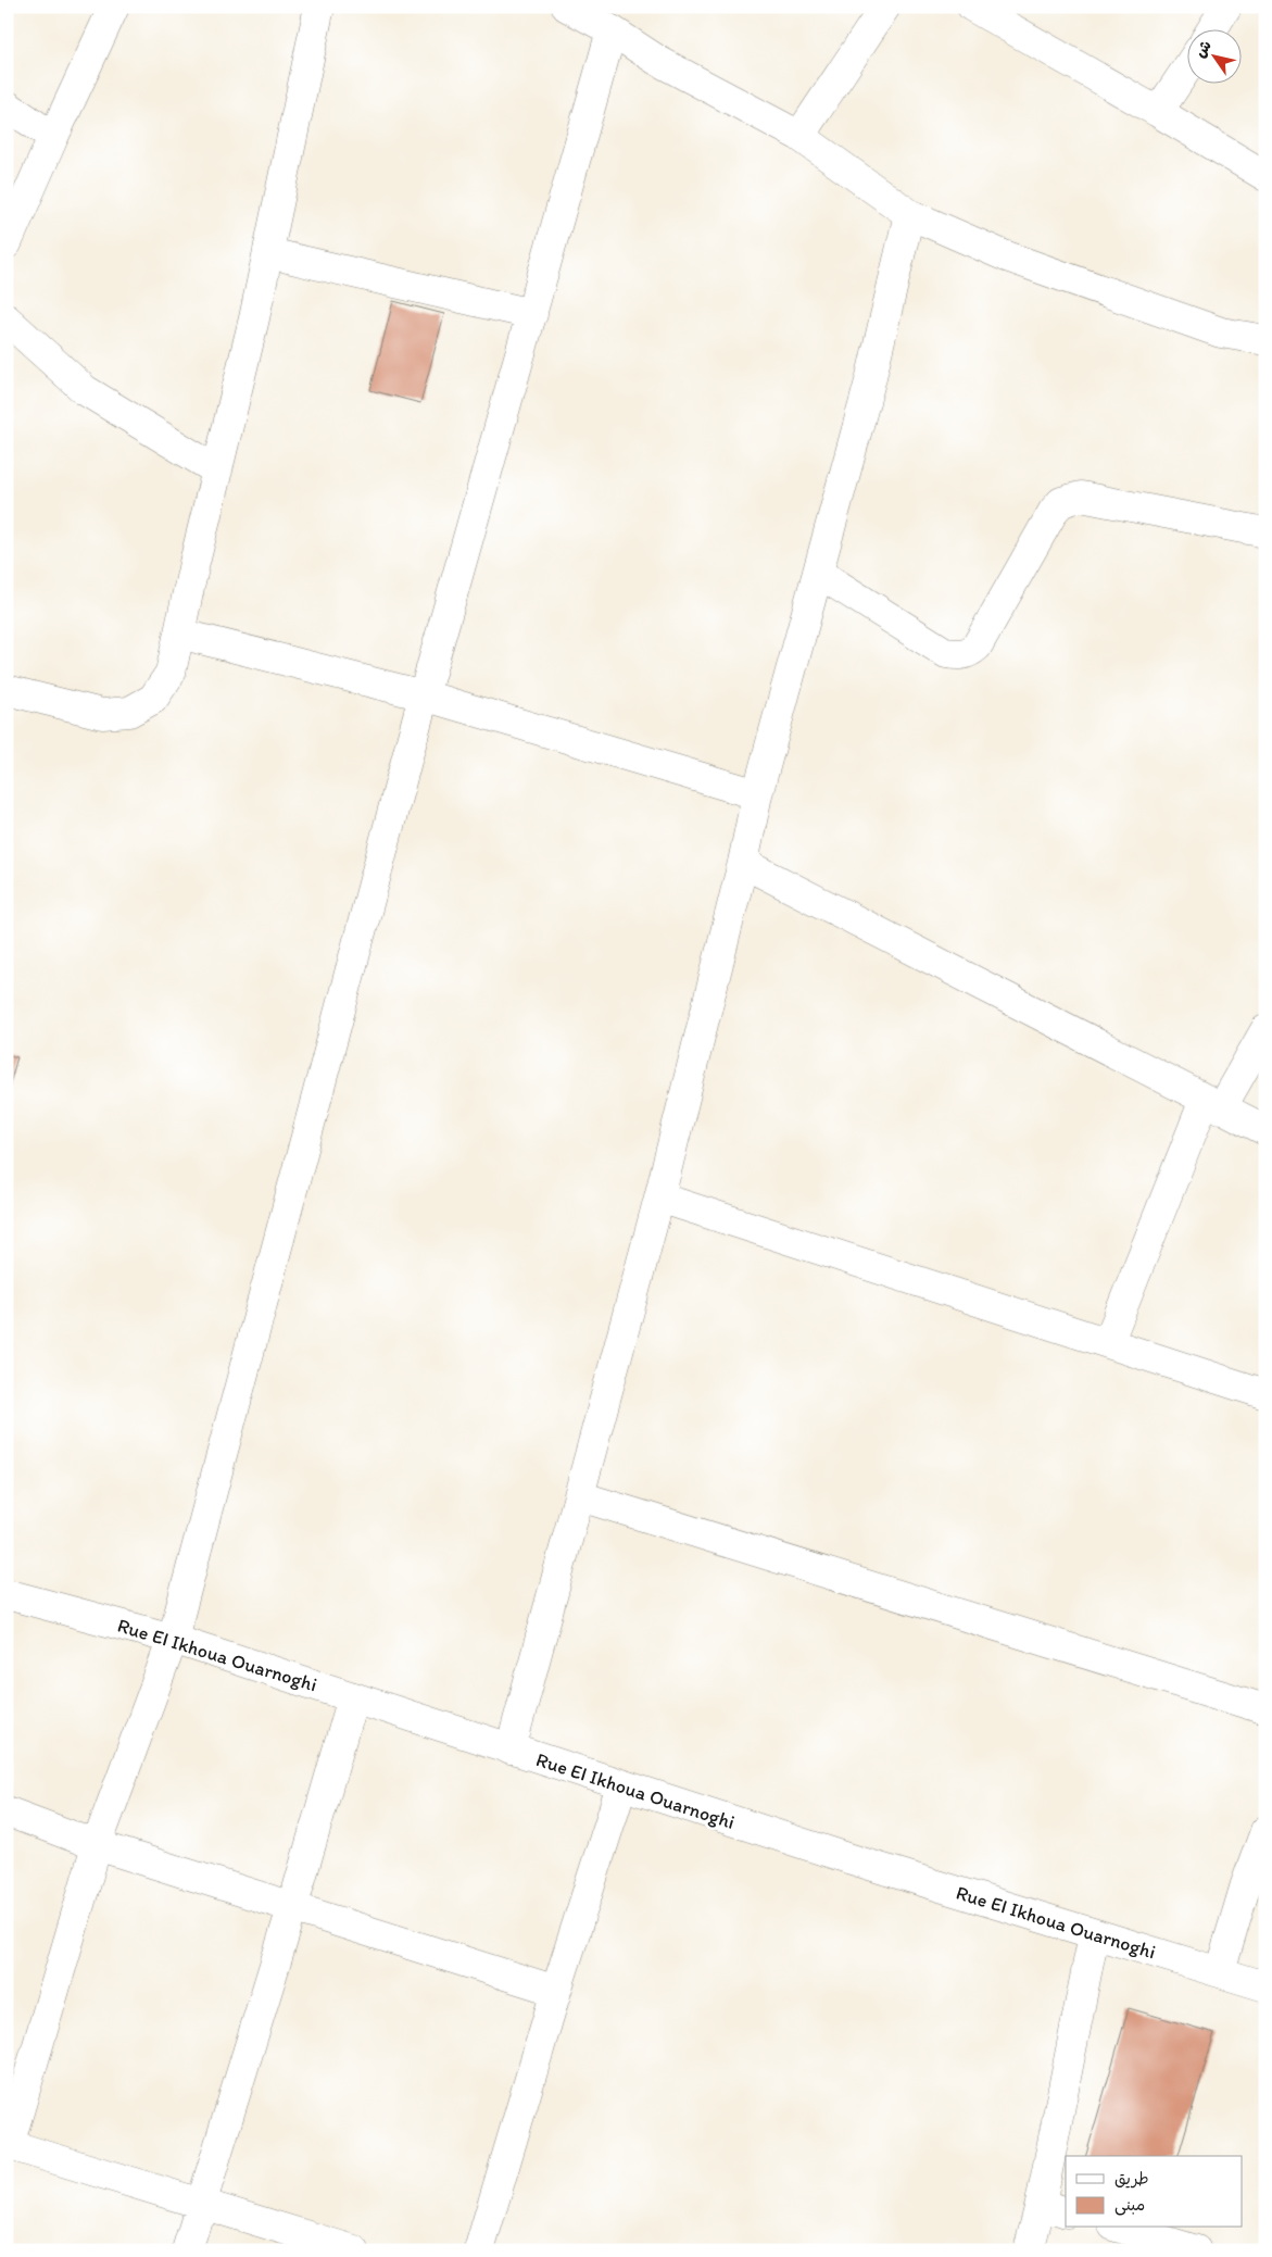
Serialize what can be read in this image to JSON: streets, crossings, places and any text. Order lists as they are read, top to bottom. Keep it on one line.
{"streets":{"street":["Rue EI Ikhoua Ouarnoghi"]},"legend":["طريق","مبنى"],"north":"top left"}
